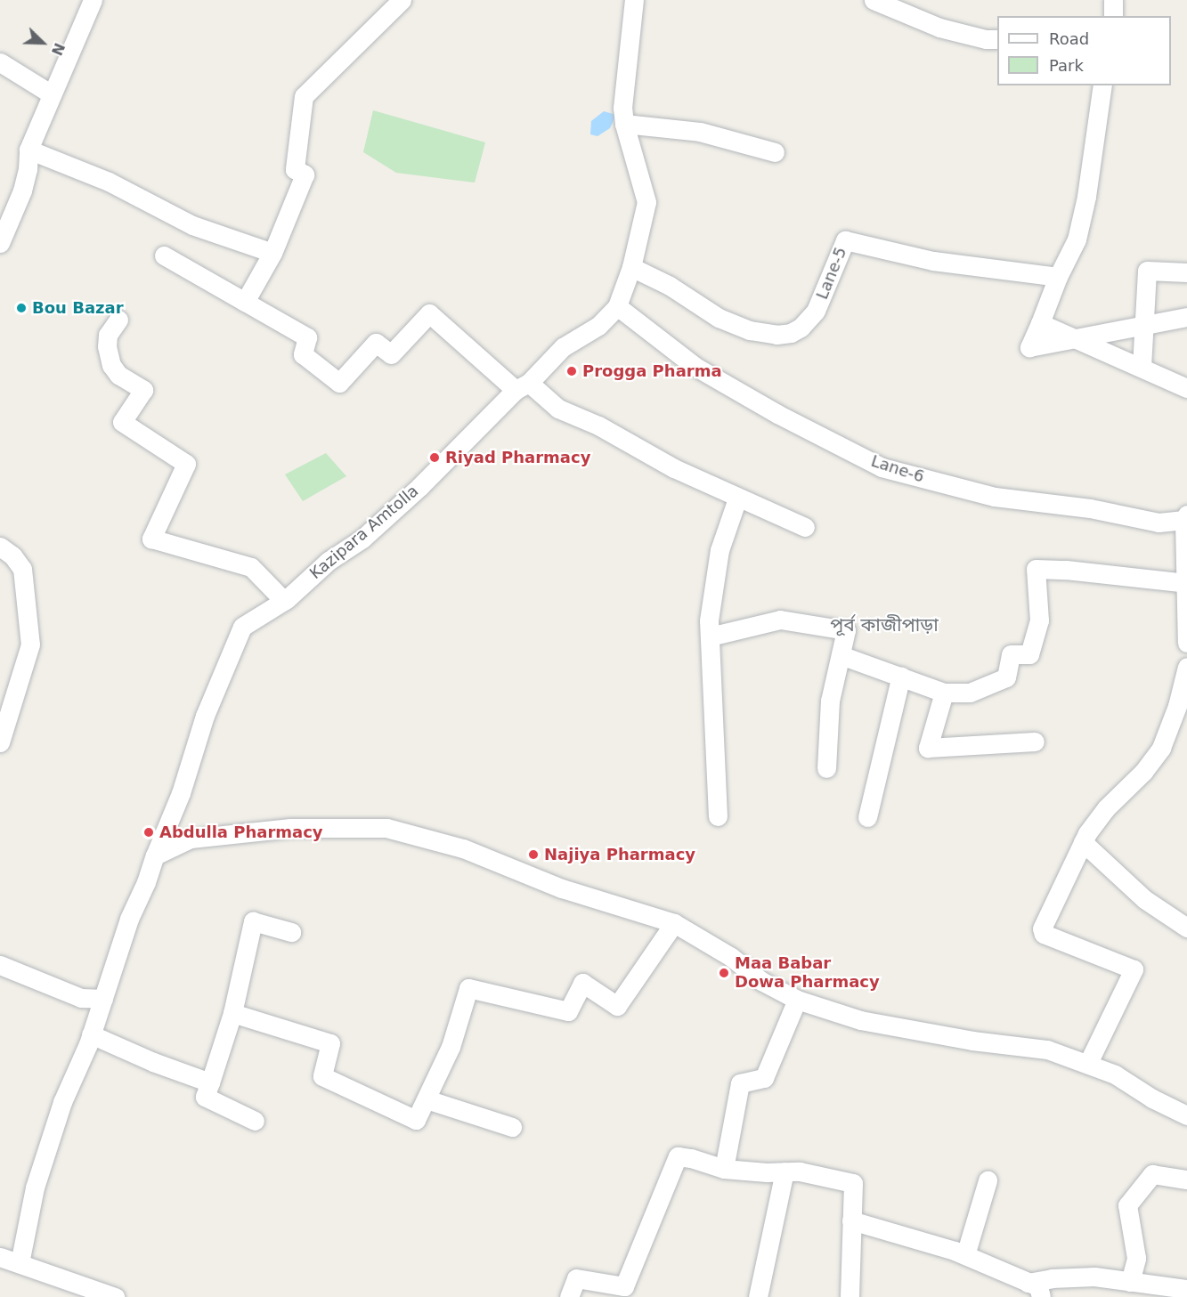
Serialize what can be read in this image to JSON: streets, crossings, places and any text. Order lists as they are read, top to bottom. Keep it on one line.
{"streets":{"street":["Lane-5","Lane-6","Kazipara Amtolla"]},"crossings":[["Lane-5","Kazipara Amtolla"],["Lane-6","Kazipara Amtolla"]],"districts":["পূর্ব কাজীপাড়া"],"places":["Bou Bazar","Progga Pharma","Riyad Pharmacy","Abdulla Pharmacy","Najiya Pharmacy","Maa Babar Dowa Pharmacy"],"legend":["Road","Park"],"north":"bottom right"}
